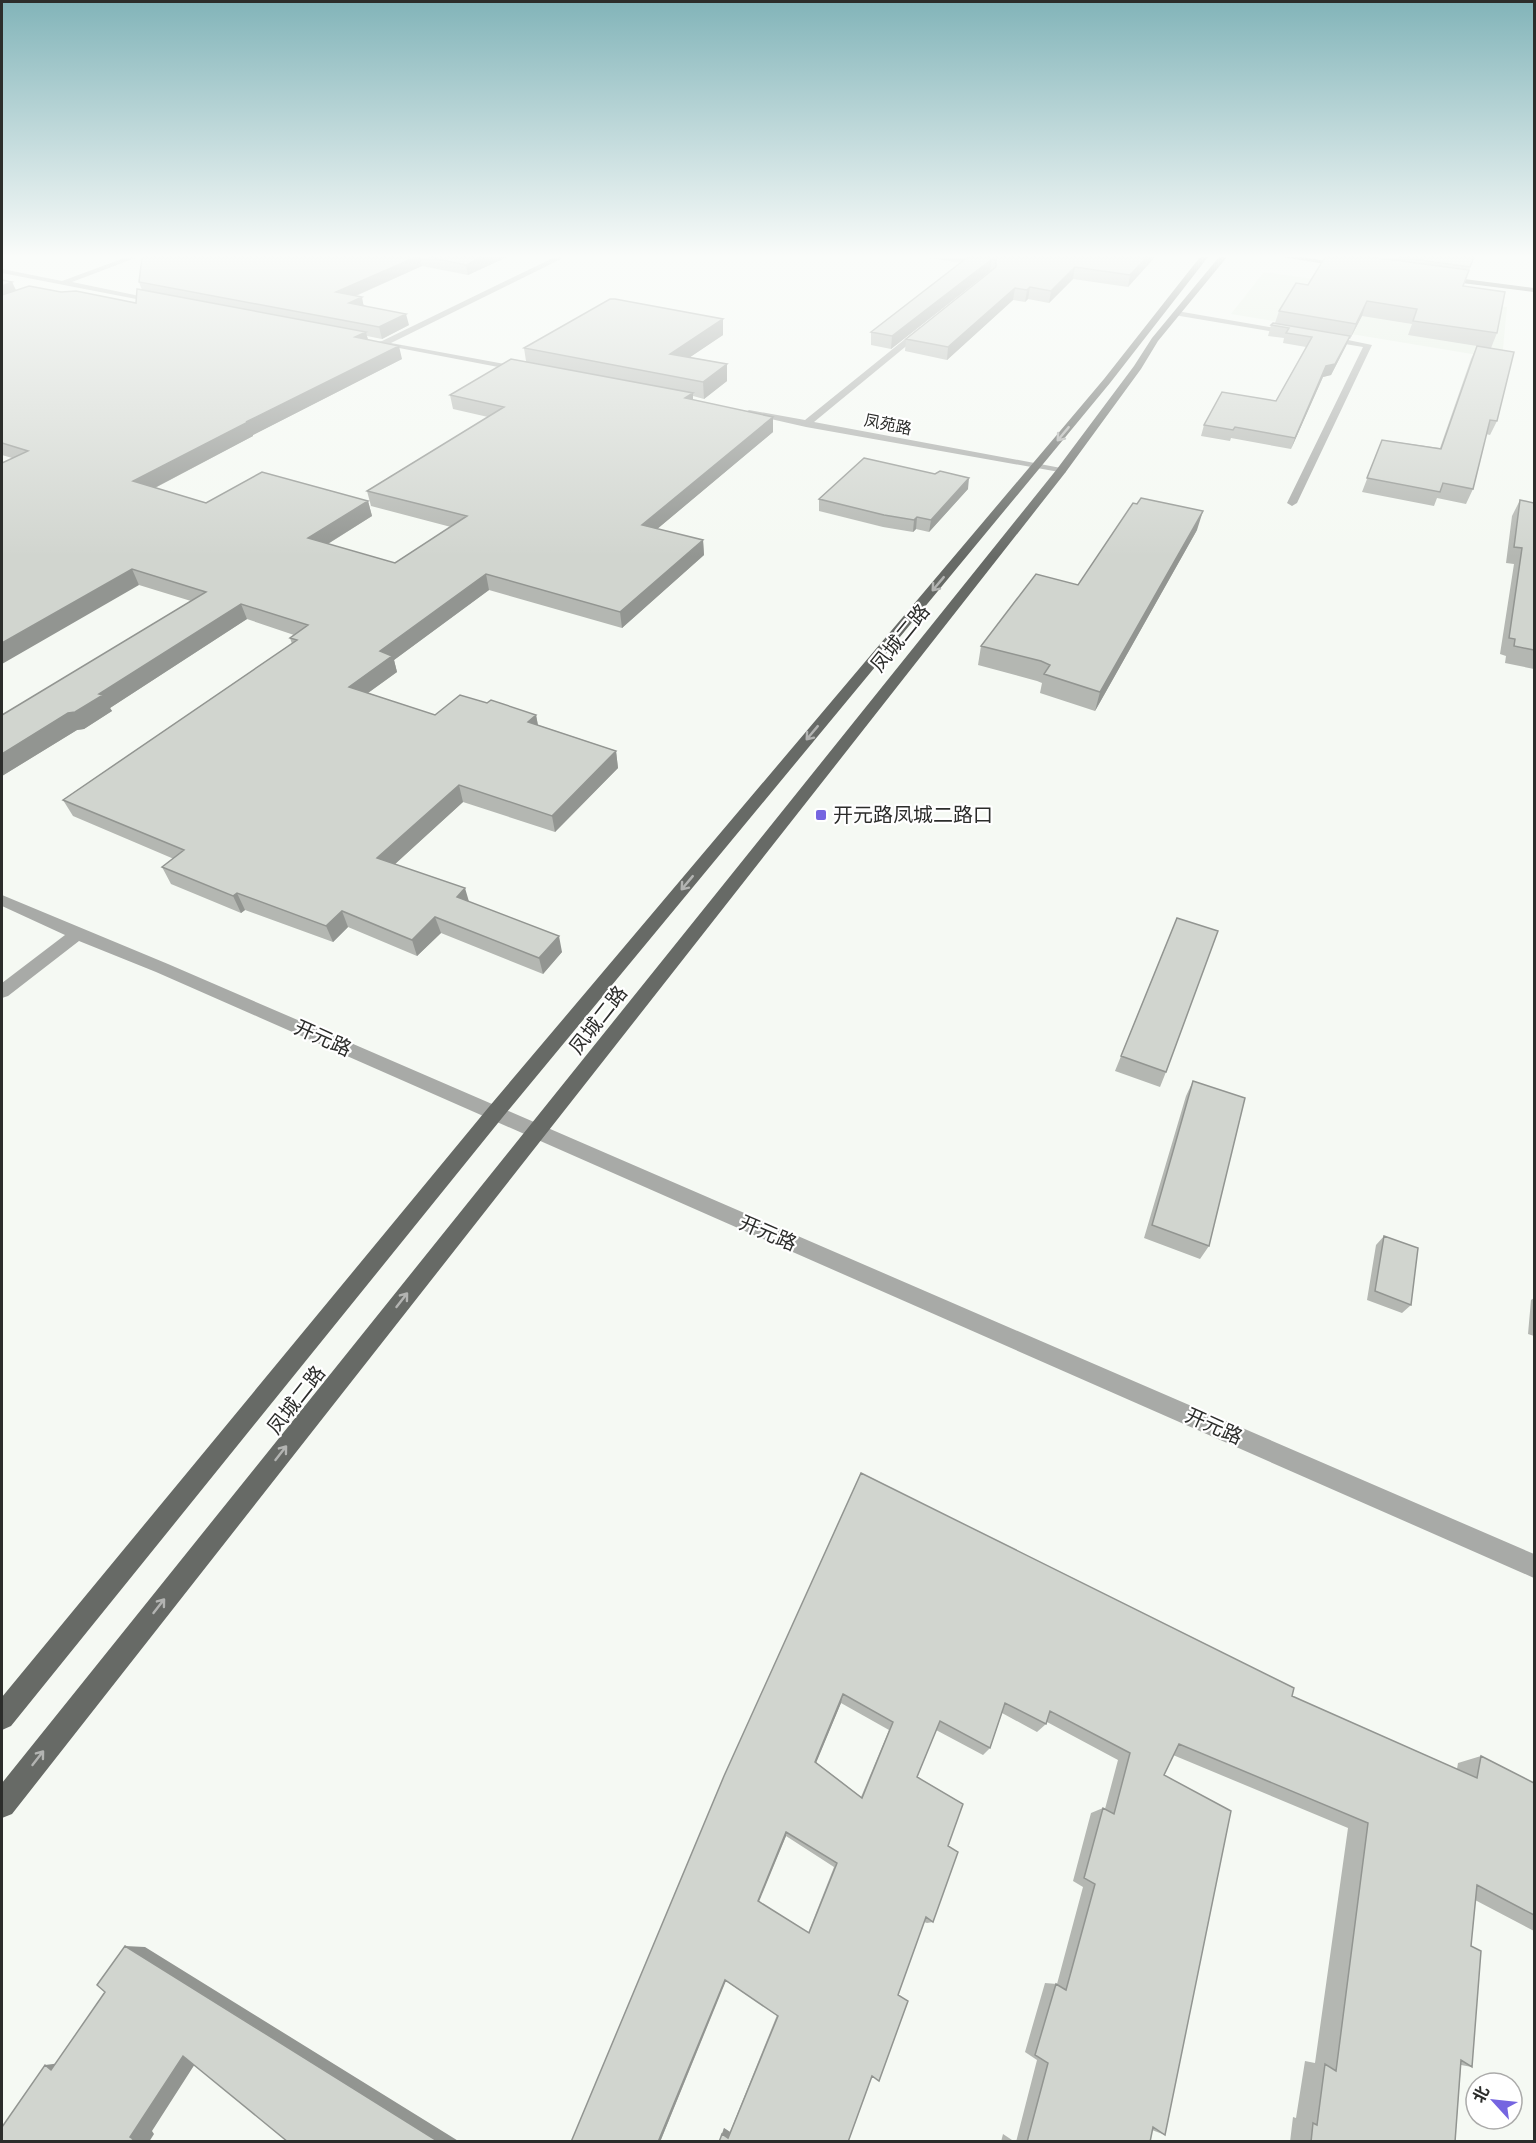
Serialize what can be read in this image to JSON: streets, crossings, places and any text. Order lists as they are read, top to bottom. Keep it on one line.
{"streets":{"main road":["凤城二路"],"street":["凤苑路","开元路"]},"crossings":[["凤苑路","凤城二路"],["凤城二路","开元路"]],"places":{"transit":["开元路凤城二路口"]},"north":"top left"}
